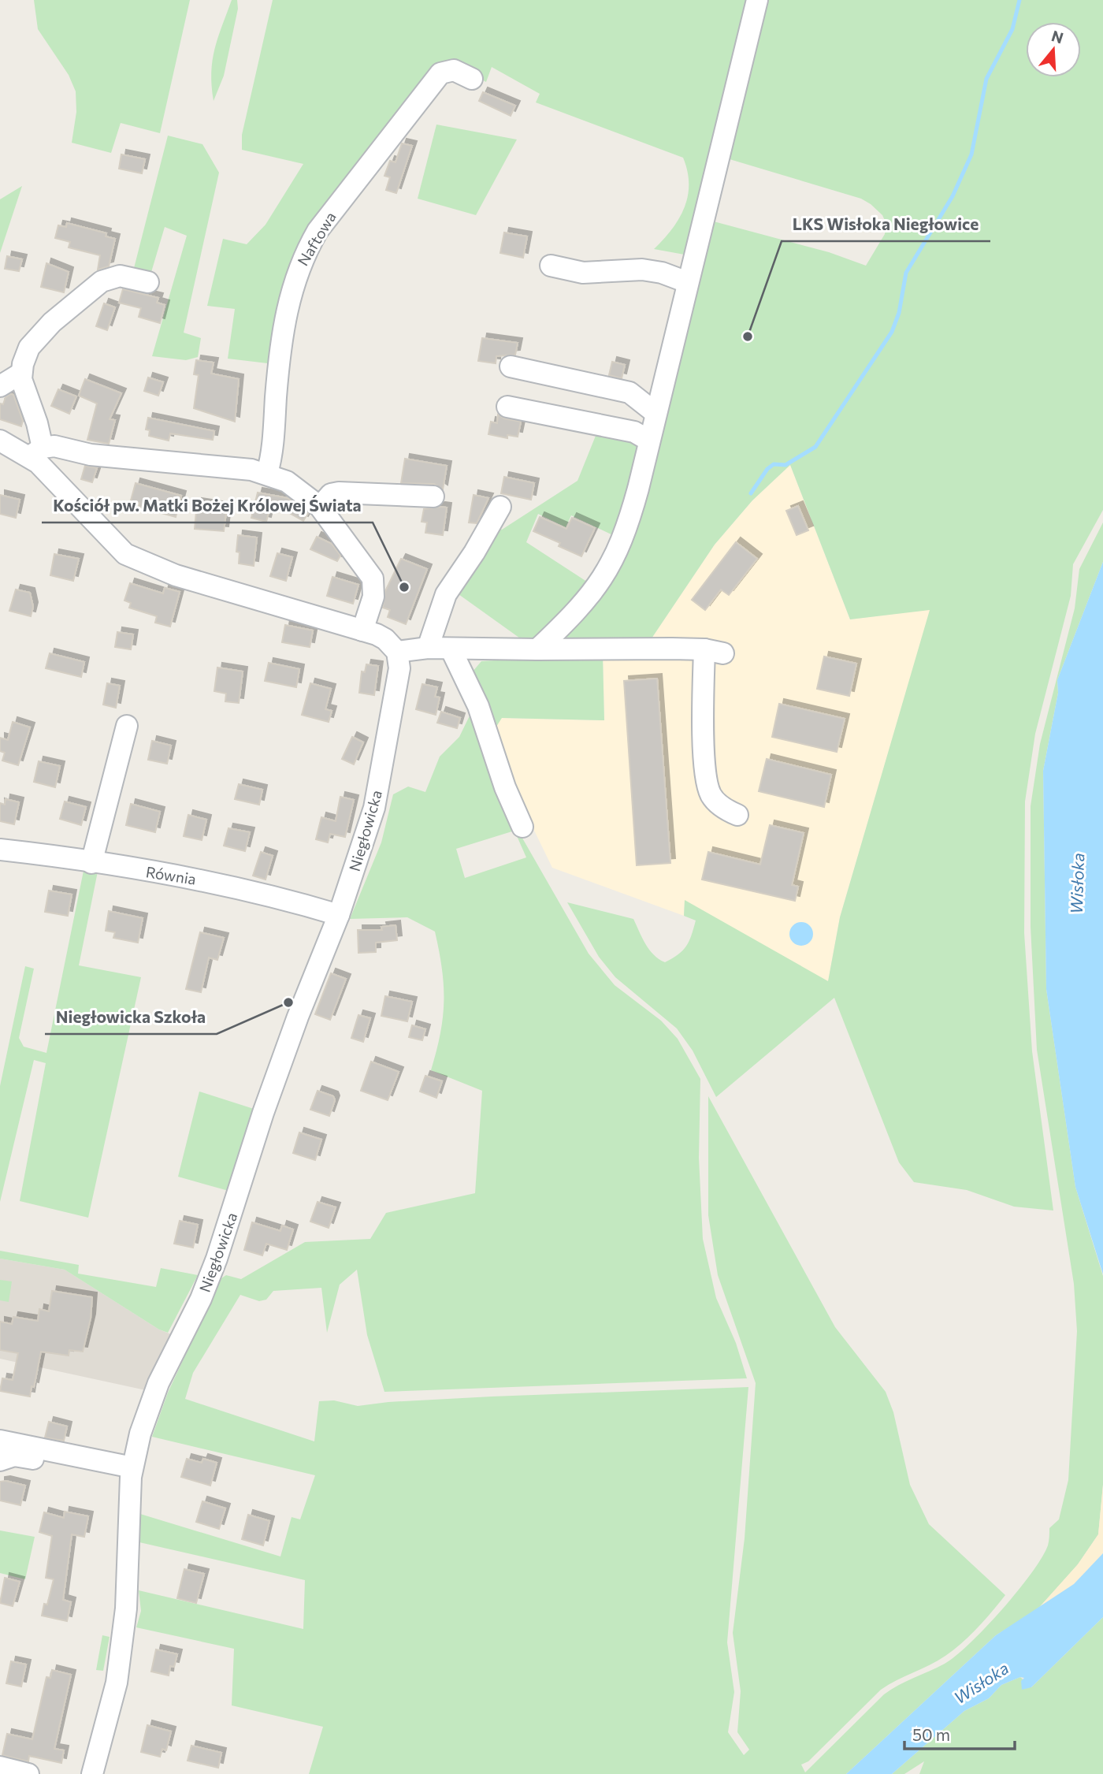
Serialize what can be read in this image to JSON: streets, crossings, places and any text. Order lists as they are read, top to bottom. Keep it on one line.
{"streets":{"street":["Naftowa","Niegłowicka","Równia"]},"crossings":[["Niegłowicka","Równia"]],"water":["Wisłoka"],"places":["LKS Wisłoka Niegłowice","Kościół pw. Matki Bożej Królowej Świata","Niegłowicka Szkoła"],"scale_bar":"50 m","north":"top"}
